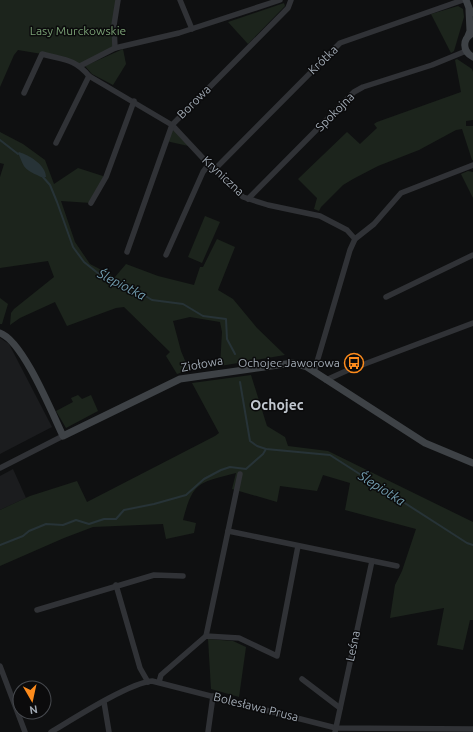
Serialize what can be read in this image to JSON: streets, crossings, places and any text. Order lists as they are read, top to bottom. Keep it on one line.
{"streets":{"street":["Krótka","Borowa","Spokojna","Kryniczna","Ziołowa","Leśna","Bolesława Prusa"]},"crossings":[["Krótka","Kryniczna"],["Borowa","Kryniczna"],["Spokojna","Kryniczna"],["Leśna","Bolesława Prusa"]],"districts":["Ochojec"],"water":["Ślepiotka"],"parks":["Lasy Murckowskie"],"places":{"bus stop":["Ochojec Jaworowa"]},"north":"bottom"}
